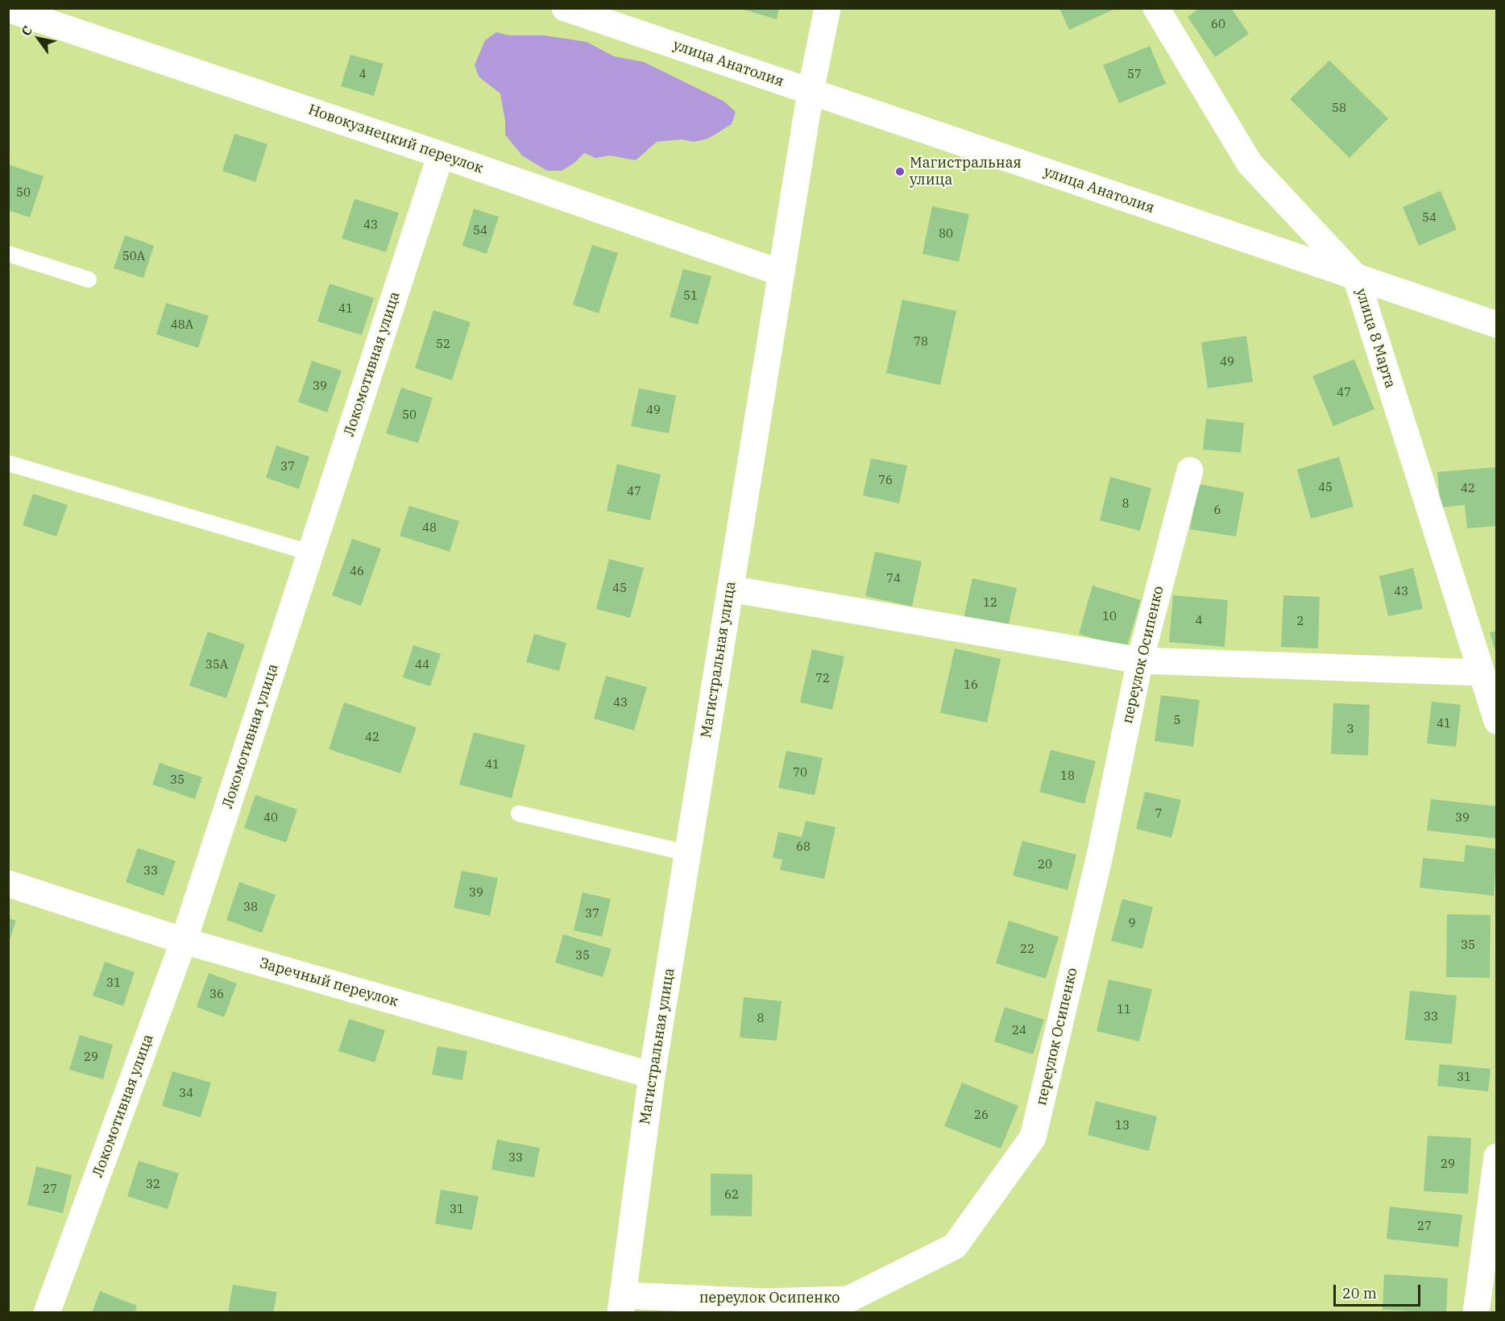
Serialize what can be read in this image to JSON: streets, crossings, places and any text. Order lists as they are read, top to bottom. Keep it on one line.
{"streets":{"street":["улица Анатолия","Новокузнецкий переулок","улица 8 Марта","Локомотивная улица","переулок Осипенко","Магистральная улица","Заречный переулок"]},"crossings":[["улица Анатолия","улица 8 Марта"],["улица Анатолия","Магистральная улица"],["Новокузнецкий переулок","Локомотивная улица"],["Новокузнецкий переулок","Магистральная улица"],["Локомотивная улица","Заречный переулок"],["переулок Осипенко","Магистральная улица"],["Магистральная улица","Заречный переулок"]],"places":["Магистральная улица"],"house_numbers":["60","4","57","58","50","54","43","54","80","50А","51","41","48А","78","52","49","39","47","49","50","37","76","45","42","47","8","6","48","46","74","45","43","12","10","4","2","35А","44","72","16","43","5","41","3","42","41","70","18","35","7","40","39","68","20","33","39","38","37","9","35","22","35","31","36","11","33","8","24","29","31","34","26","13","33","29","32","27","62","31","27"],"scale_bar":"20 m","north":"top left"}
